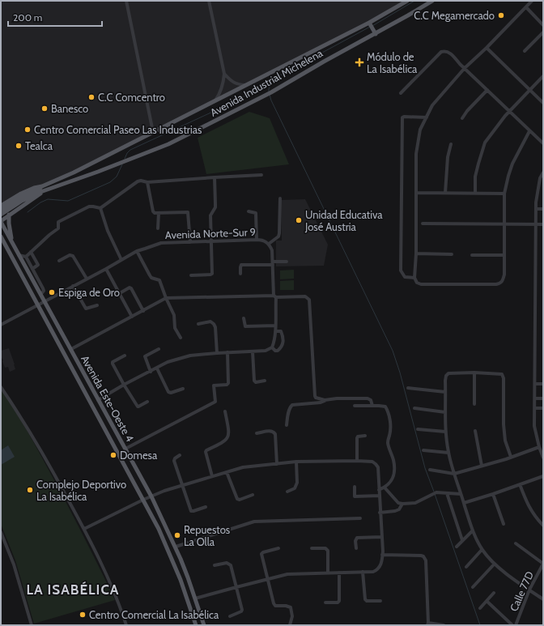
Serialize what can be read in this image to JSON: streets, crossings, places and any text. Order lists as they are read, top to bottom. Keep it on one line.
{"streets":{"main road":["Avenida Industrial Michelena","Avenida Este-Oeste 4"],"street":["Avenida Norte-Sur 9","Calle 77D"]},"crossings":[["Avenida Industrial Michelena","Avenida Este-Oeste 4"],["Avenida Norte-Sur 9","Avenida Este-Oeste 4"]],"districts":["LA ISABÉLICA"],"places":{"other":["C.C Megamercado","C.C Comcentro","Banesco","Centro Comercial Paseo Las Industrias","Tealca","Unidad Educativa José Austria","Espiga de Oro","Domesa","Complejo Deportivo La Isabélica","Repuestos La Olla","Centro Comercial La Isabélica"],"health":["Módulo de La Isabélica"]},"scale_bar":"200 m"}
